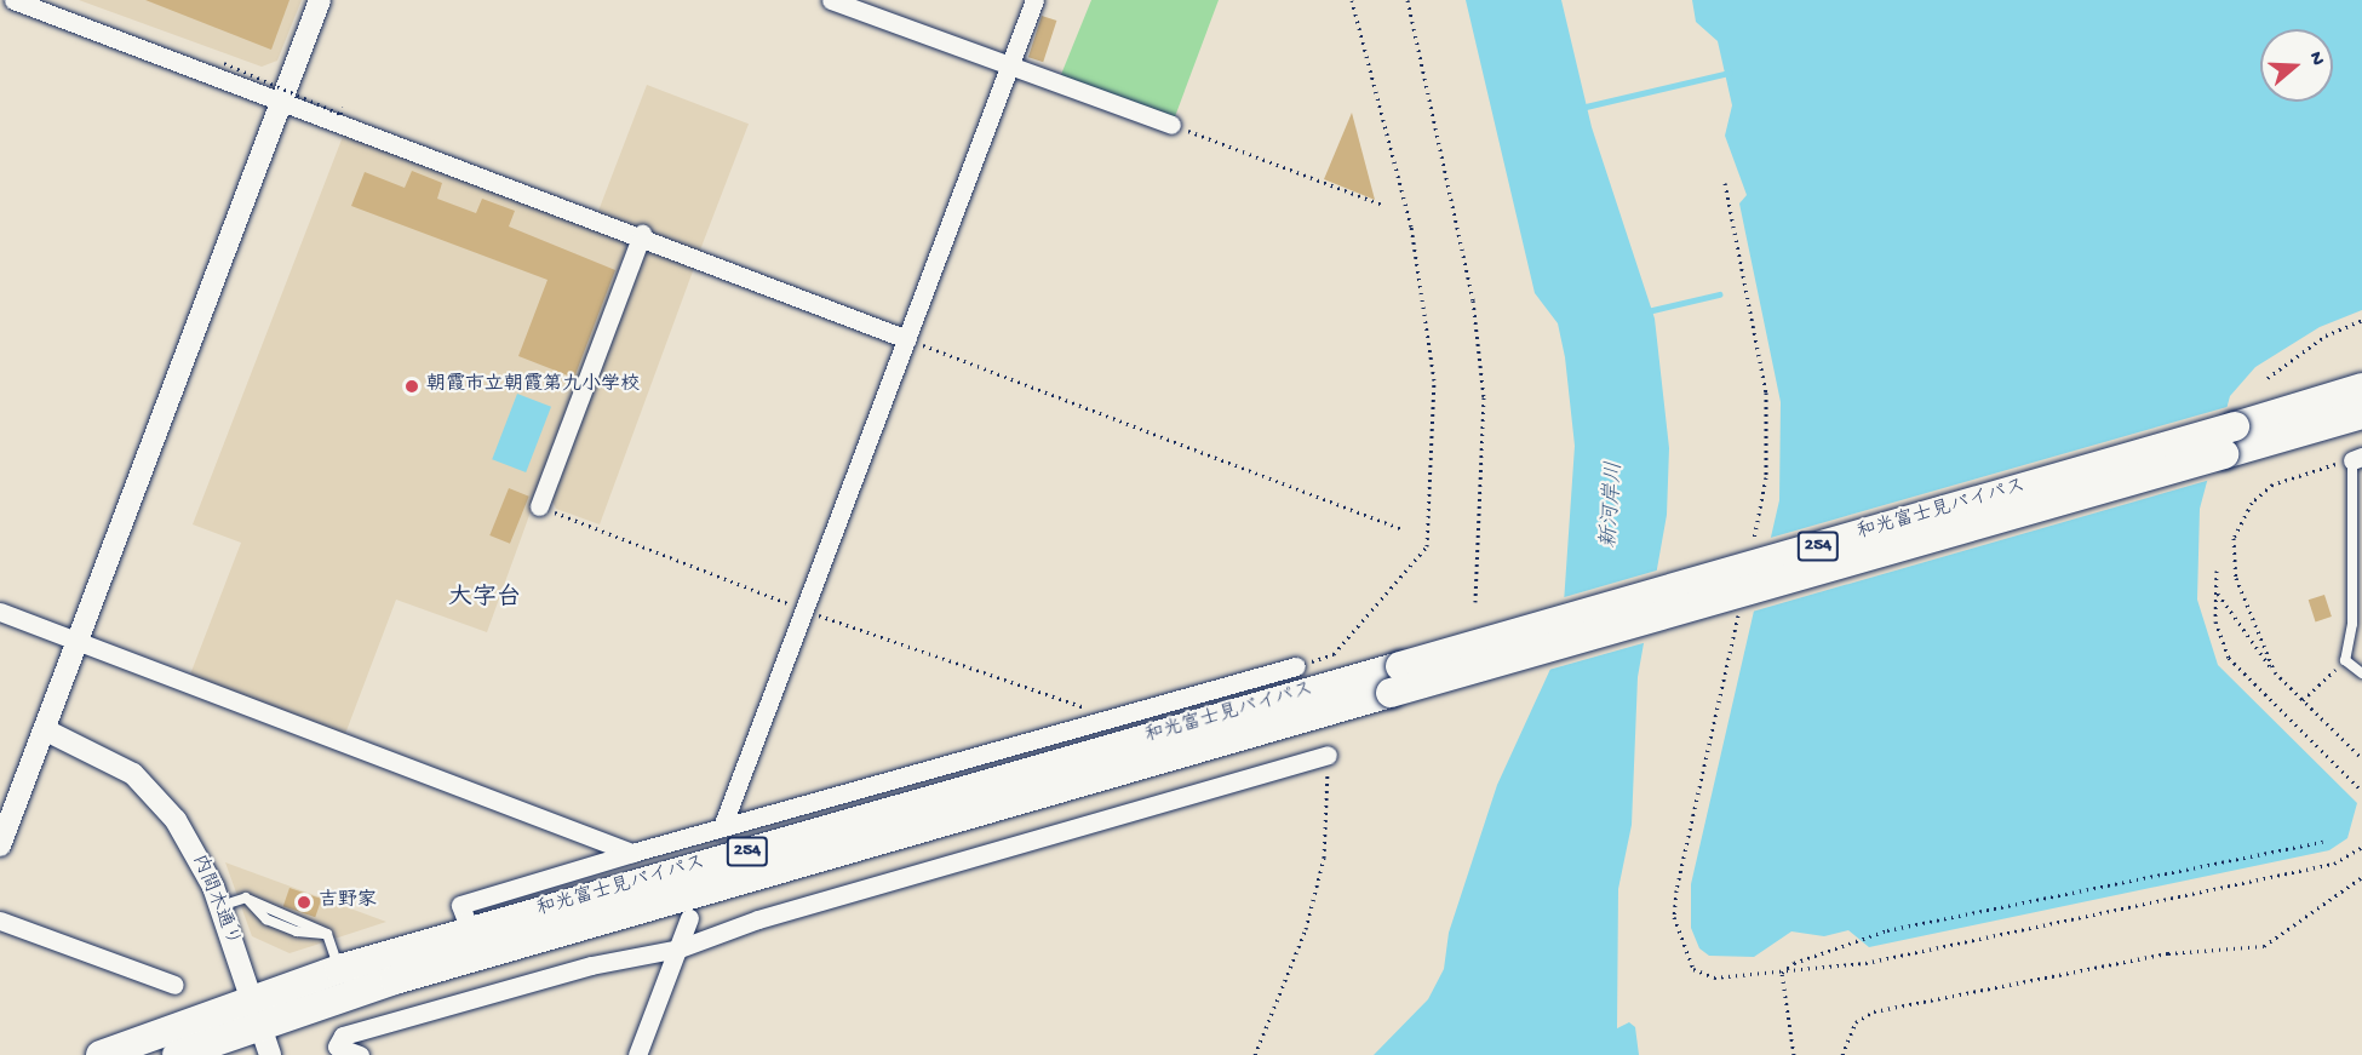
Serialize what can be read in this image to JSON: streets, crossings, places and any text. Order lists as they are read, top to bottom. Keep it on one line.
{"streets":{"highway":["和光富士見バイパス","254"],"street":["内間木通り"]},"crossings":[["和光富士見バイパス","内間木通り"]],"districts":["大字台"],"water":["新河岸川"],"places":["朝霞市立朝霞第九小学校","吉野家"],"north":"right"}
